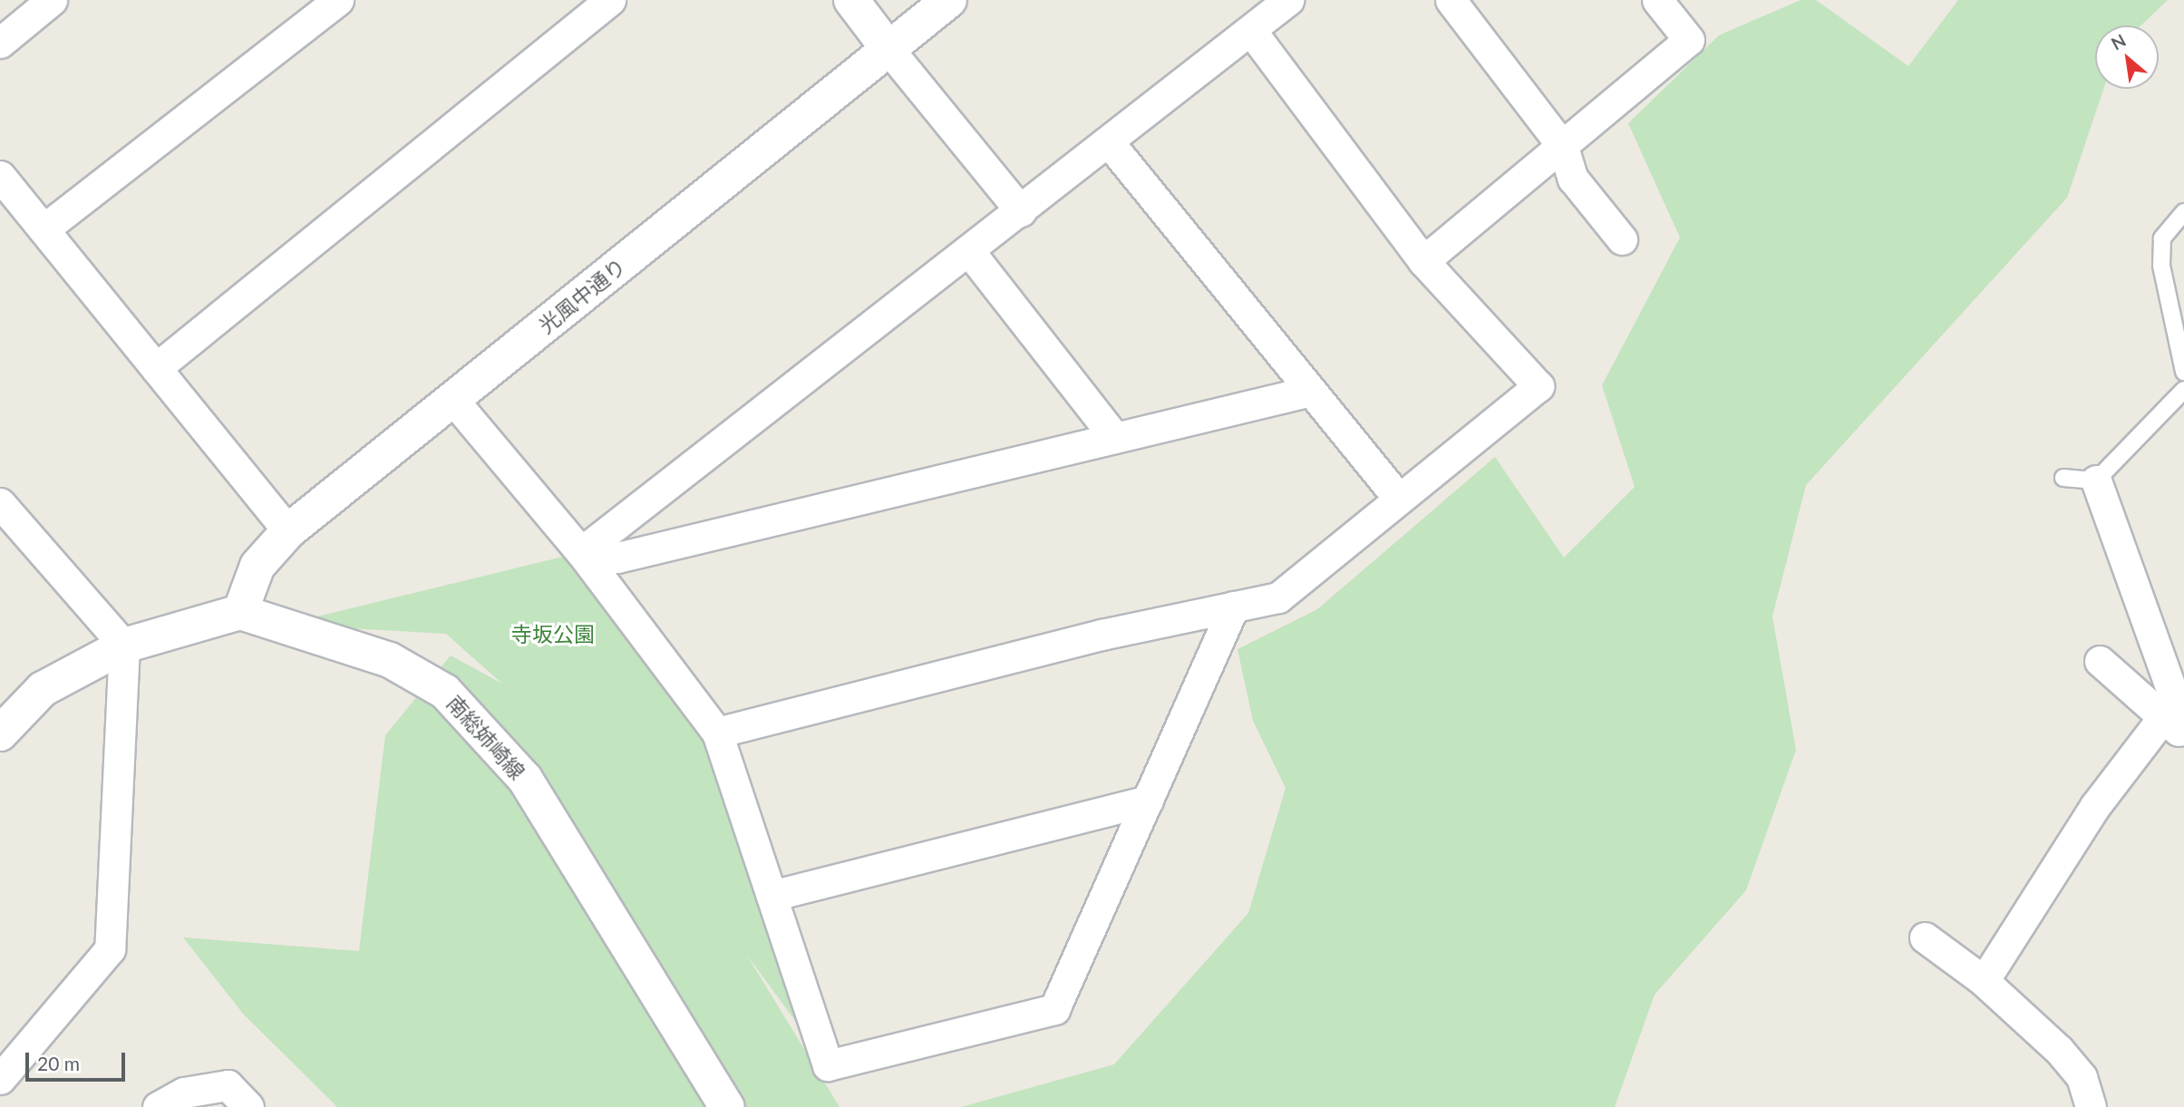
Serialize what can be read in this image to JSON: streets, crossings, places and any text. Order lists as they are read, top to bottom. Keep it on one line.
{"streets":{"street":["光風中通り","南総姉崎線"]},"crossings":[["光風中通り","南総姉崎線"]],"parks":["寺坂公園"],"scale_bar":"20 m","north":"top left"}
